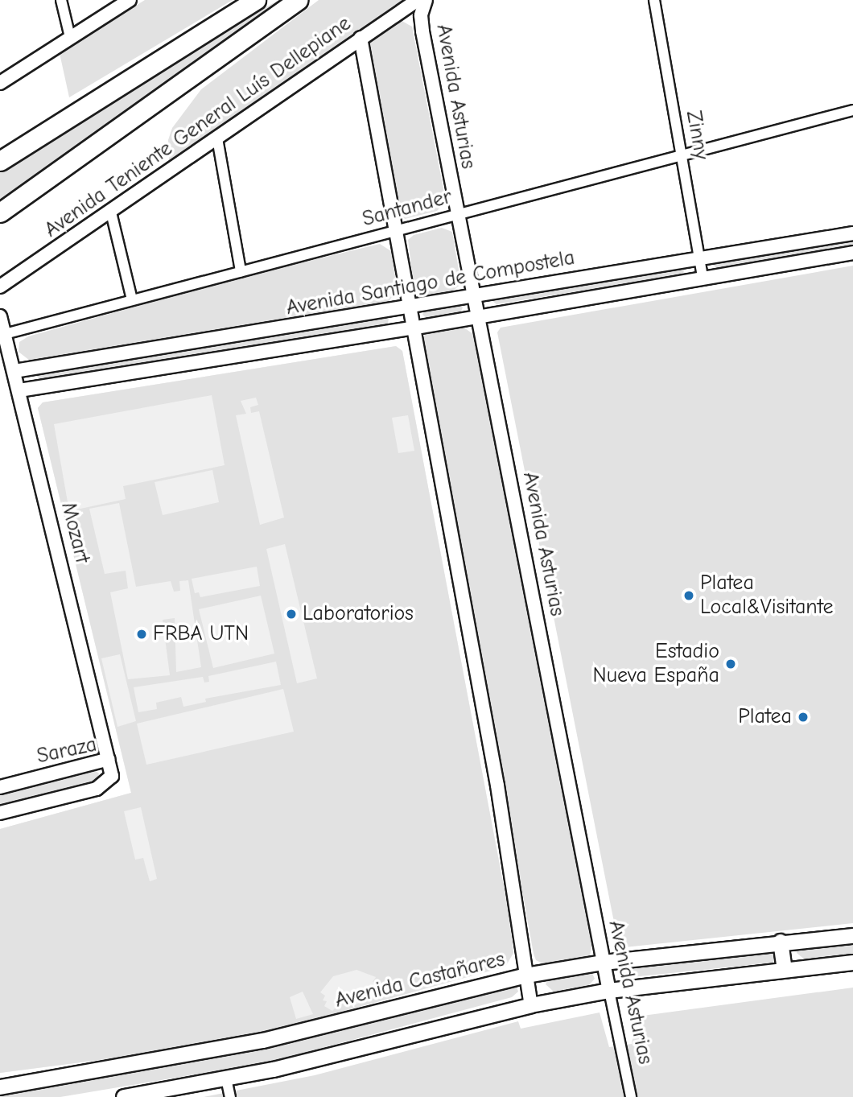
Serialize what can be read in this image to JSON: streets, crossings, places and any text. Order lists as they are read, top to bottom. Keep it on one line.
{"streets":{"main road":["Avenida Castañares"],"street":["Avenida Asturias","Avenida Teniente General Luís Dellepiane","Zinny","Santander","Avenida Santiago de Compostela","Mozart","Saraza"]},"crossings":[["Avenida Asturias","Santander"],["Avenida Asturias","Avenida Santiago de Compostela"],["Avenida Asturias","Avenida Castañares"],["Zinny","Santander"],["Zinny","Avenida Santiago de Compostela"],["Santander","Mozart"],["Avenida Santiago de Compostela","Mozart"],["Mozart","Saraza"]],"places":["Platea Local&Visitante","Laboratorios","FRBA UTN","Estadio Nueva España","Platea"]}
